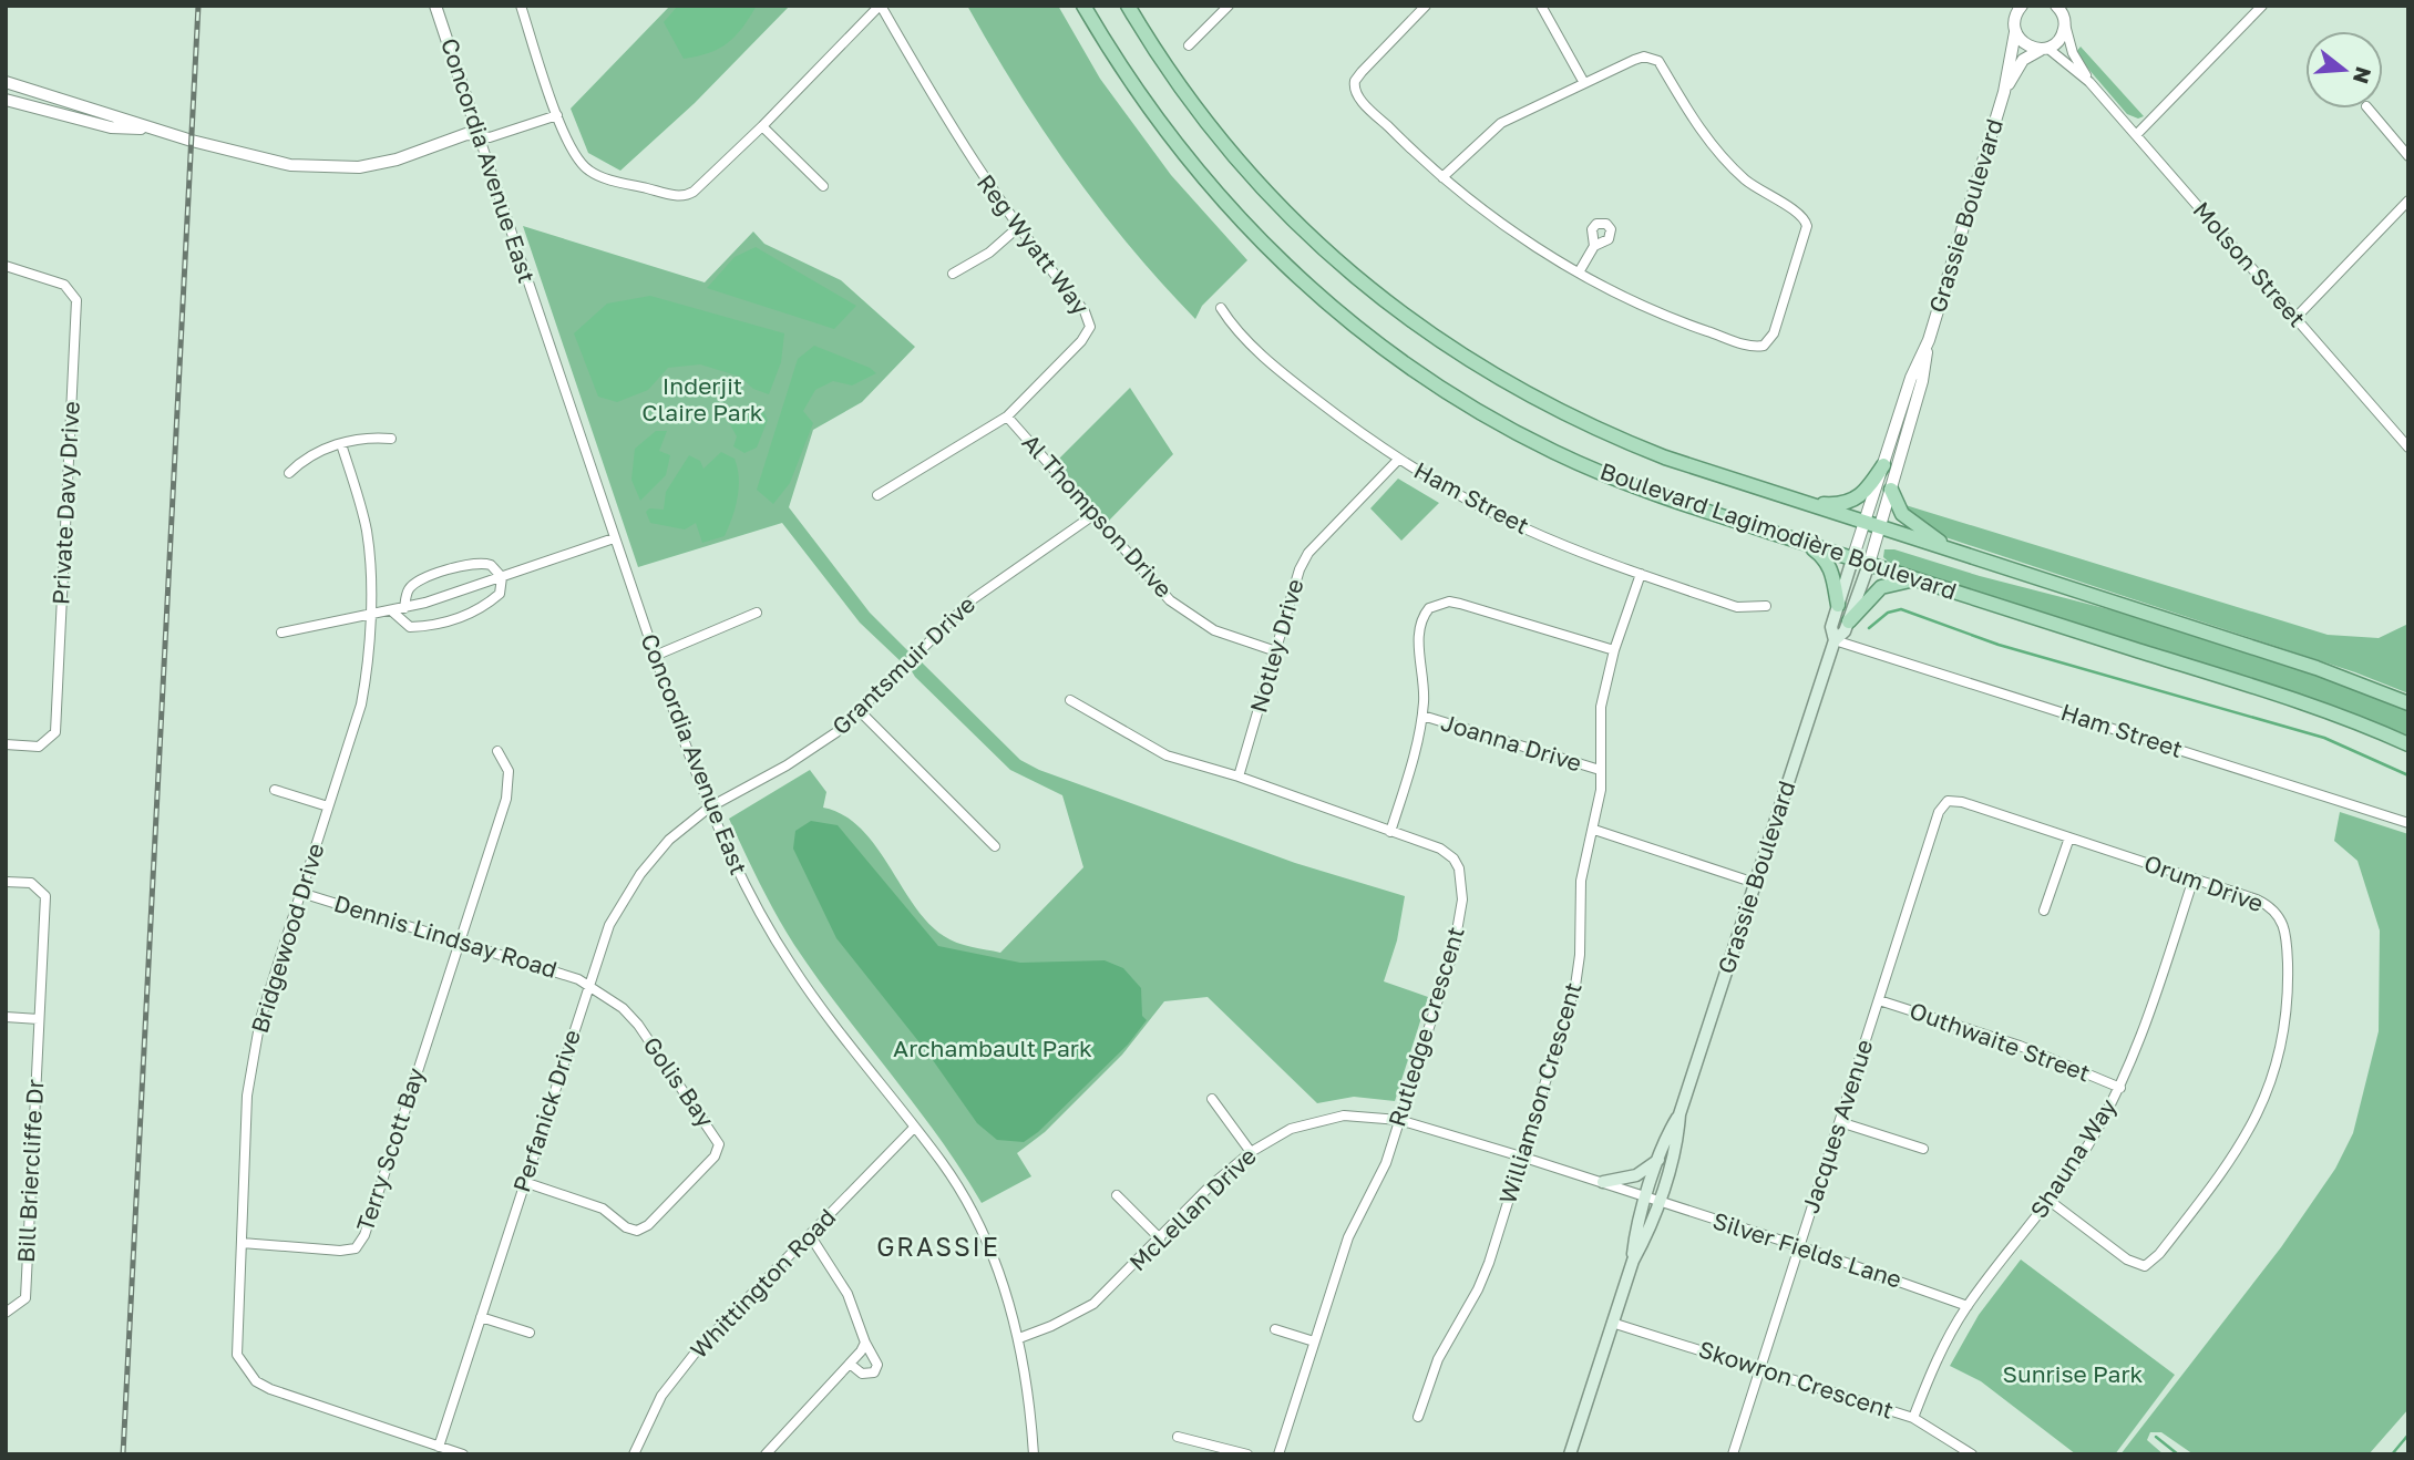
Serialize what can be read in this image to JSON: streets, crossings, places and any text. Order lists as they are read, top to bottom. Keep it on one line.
{"streets":{"main road":["Grassie Boulevard","Boulevard Lagimodière Boulevard"],"street":["Concordia Avenue East","Reg Wyatt Way","Molson Street","Ham Street","Private Davy Drive","Al Thompson Drive","Notley Drive","Grantsmuir Drive","Joanna Drive","Orum Drive","Dennis Lindsay Road","Bridgewood Drive","Rutledge Crescent","Outhwaite Street","Golis Bay","Williamson Crescent","Perfanick Drive","Jacques Avenue","Terry Scott Bay","Shauna Way","Bill Briercliffe Dr","McLellan Drive","Silver Fields Lane","Whittington Road","Skowron Crescent"]},"crossings":[["Concordia Avenue East","Grantsmuir Drive"],["Concordia Avenue East","Perfanick Drive"],["Concordia Avenue East","McLellan Drive"],["Concordia Avenue East","Whittington Road"],["Grassie Boulevard","Molson Street"],["Grassie Boulevard","Ham Street"],["Grassie Boulevard","Boulevard Lagimodière Boulevard"],["Grassie Boulevard","McLellan Drive"],["Grassie Boulevard","Silver Fields Lane"],["Grassie Boulevard","Skowron Crescent"],["Reg Wyatt Way","Al Thompson Drive"],["Ham Street","Notley Drive"],["Ham Street","Williamson Crescent"],["Al Thompson Drive","Notley Drive"],["Al Thompson Drive","Grantsmuir Drive"],["Notley Drive","Rutledge Crescent"],["Grantsmuir Drive","Perfanick Drive"],["Joanna Drive","Williamson Crescent"],["Orum Drive","Jacques Avenue"],["Orum Drive","Shauna Way"],["Dennis Lindsay Road","Bridgewood Drive"],["Dennis Lindsay Road","Golis Bay"],["Dennis Lindsay Road","Perfanick Drive"],["Dennis Lindsay Road","Terry Scott Bay"],["Bridgewood Drive","Perfanick Drive"],["Bridgewood Drive","Terry Scott Bay"],["Rutledge Crescent","McLellan Drive"],["Outhwaite Street","Jacques Avenue"],["Outhwaite Street","Shauna Way"],["Golis Bay","Perfanick Drive"],["Williamson Crescent","McLellan Drive"],["Jacques Avenue","Silver Fields Lane"],["Jacques Avenue","Skowron Crescent"],["Shauna Way","Silver Fields Lane"],["Shauna Way","Skowron Crescent"],["McLellan Drive","Silver Fields Lane"]],"districts":["GRASSIE"],"parks":["Inderjit Claire Park","Archambault Park","Sunrise Park"],"north":"right"}
